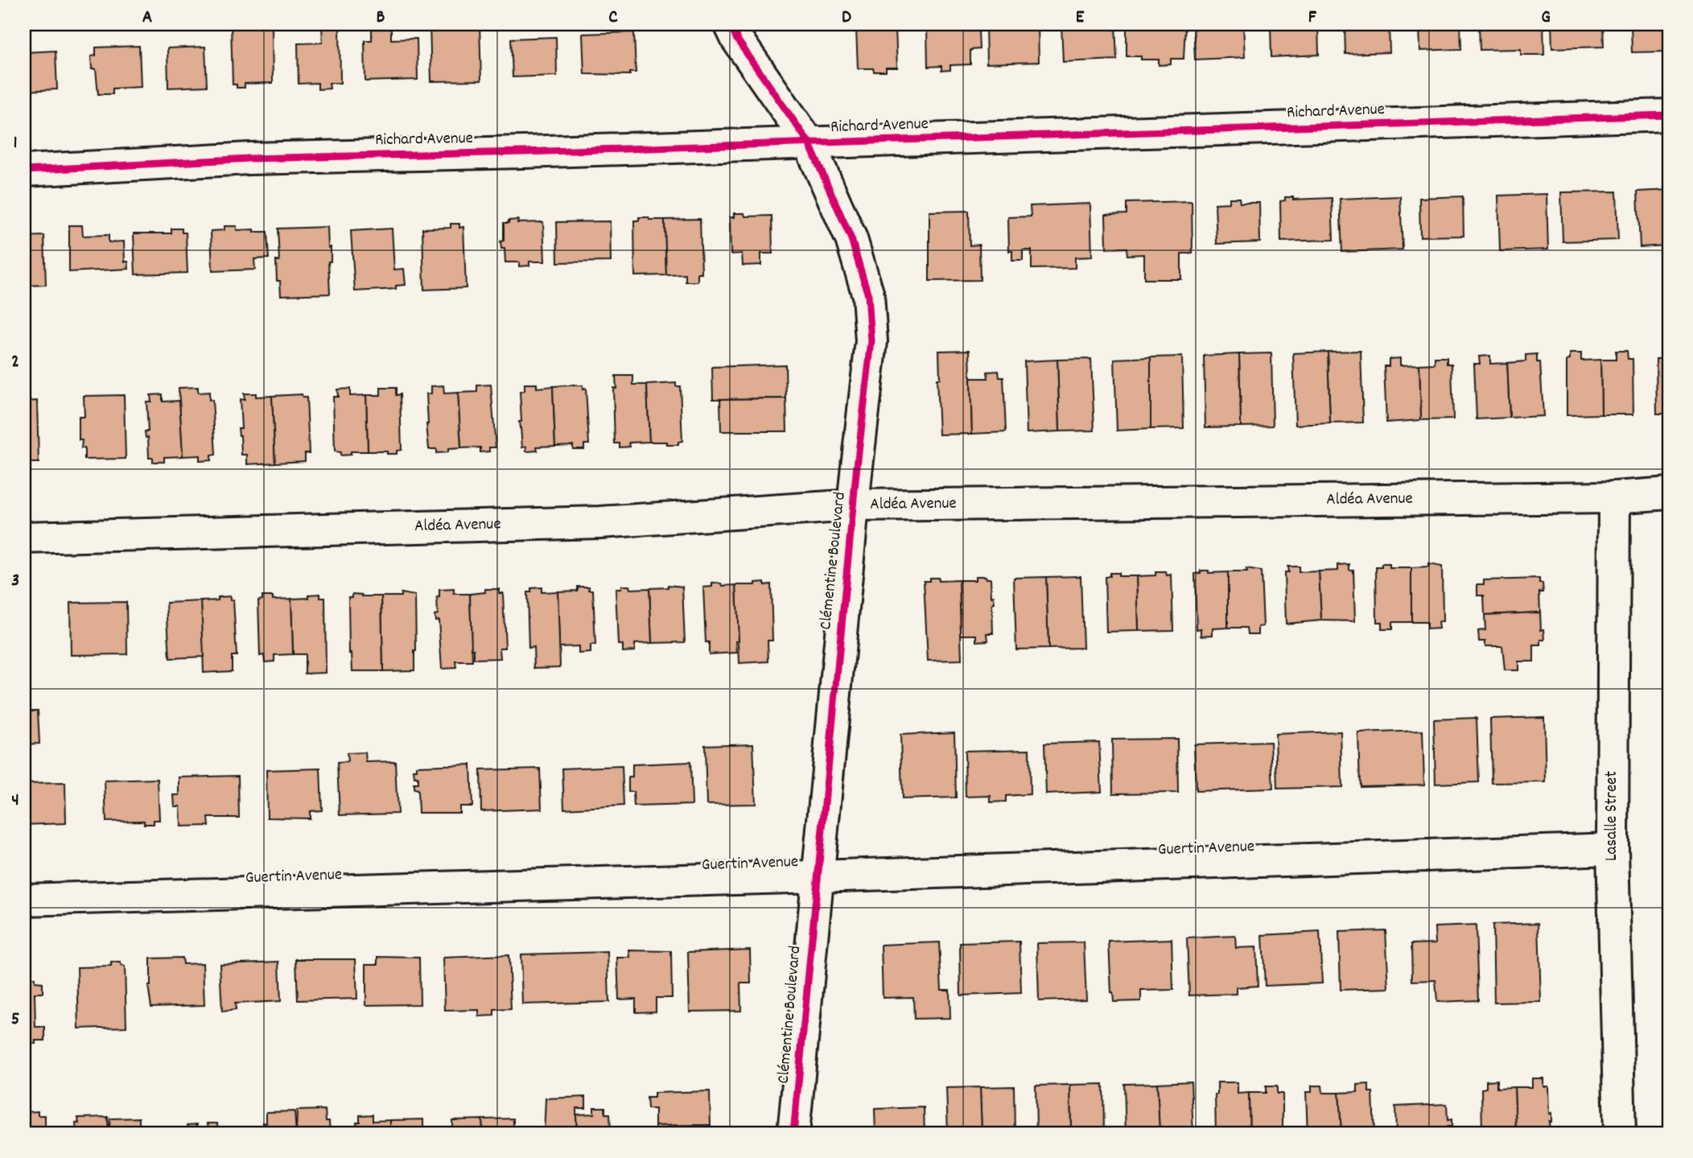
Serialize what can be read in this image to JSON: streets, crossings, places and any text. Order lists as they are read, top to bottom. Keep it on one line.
{"streets":{"street":["Richard Avenue","Aldéa Avenue","Clémentine Boulevard","Lasalle Street","Guertin Avenue"]},"crossings":[["Richard Avenue","Clémentine Boulevard"],["Aldéa Avenue","Clémentine Boulevard"],["Aldéa Avenue","Lasalle Street"],["Clémentine Boulevard","Guertin Avenue"],["Lasalle Street","Guertin Avenue"]],"grid":{"columns":["A","B","C","D","E","F","G"],"rows":["1","2","3","4","5"]}}
